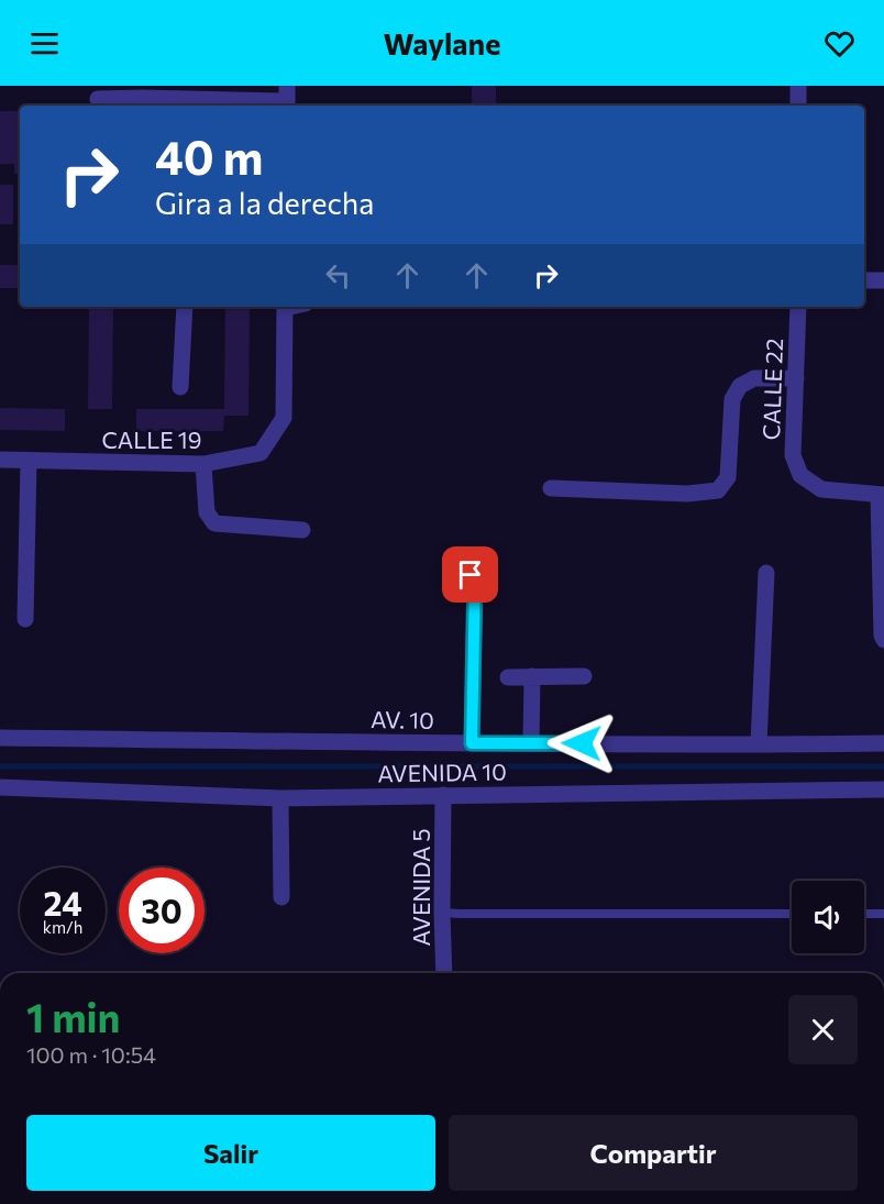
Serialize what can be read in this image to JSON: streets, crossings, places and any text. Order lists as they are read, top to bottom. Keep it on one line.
{"streets":{"street":["CALLE 22","CALLE 19","AV. 10","AVENIDA 10","AVENIDA 5"]},"crossings":[["AVENIDA 10","AVENIDA 5"]],"page":{"header":"Waylane","turn":["40 m","Gira a la derecha"],"speed":"24 km/h","limit":"30","heading":["1 min","100 m · 10:54"],"buttons":["Salir","Compartir"]}}
